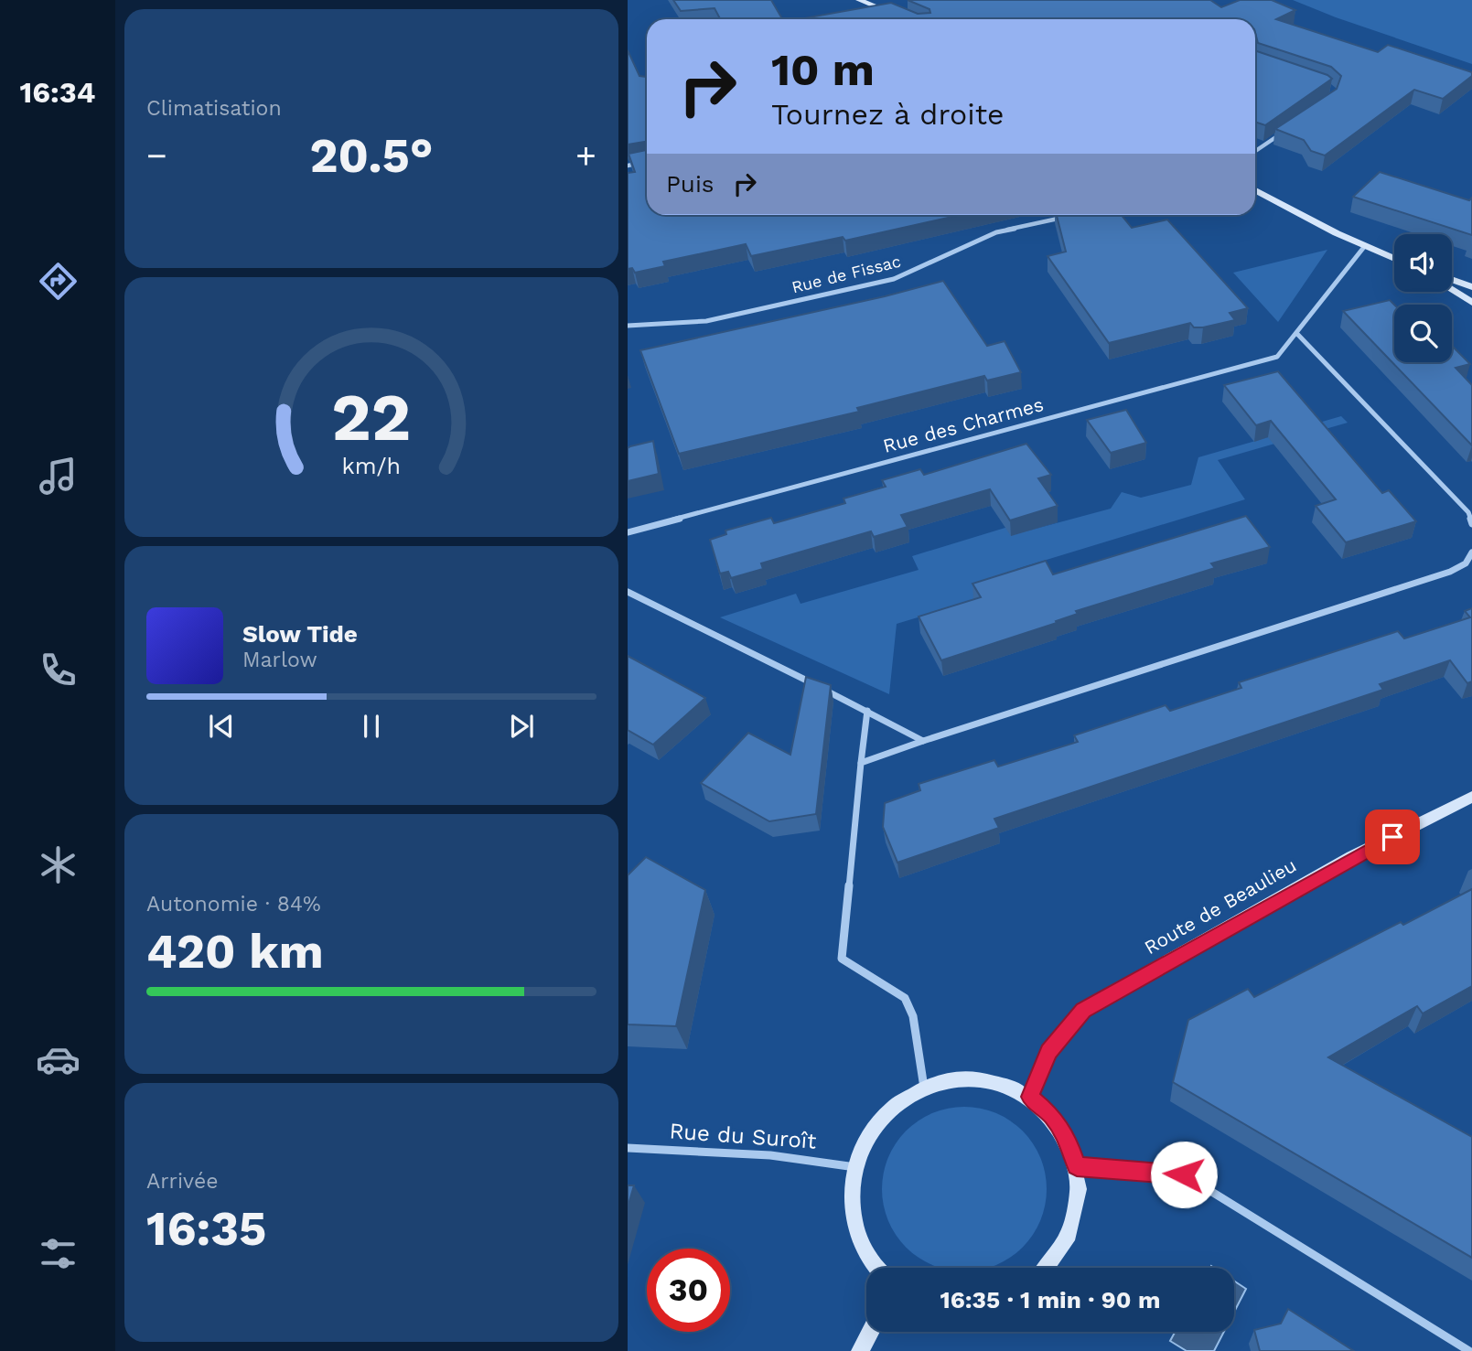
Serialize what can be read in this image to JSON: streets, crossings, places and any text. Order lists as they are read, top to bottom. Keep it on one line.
{"streets":{"street":["Rue de Fissac","Rue des Charmes","Route de Beaulieu","Rue du Suroît"]},"page":{"tabs":"16:34","tile":["Climatisation",["Autonomie · 84%","420 km"],["Arrivée","16:35"]],"turn":["10 m","Tournez à droite"],"heat":["−","20.5°","+"],"then":"Puis","song":["Slow Tide","Marlow"],"limit":"30","trip":"16:35 · 1 min · 90 m","gauge":["22","km/h"]}}
